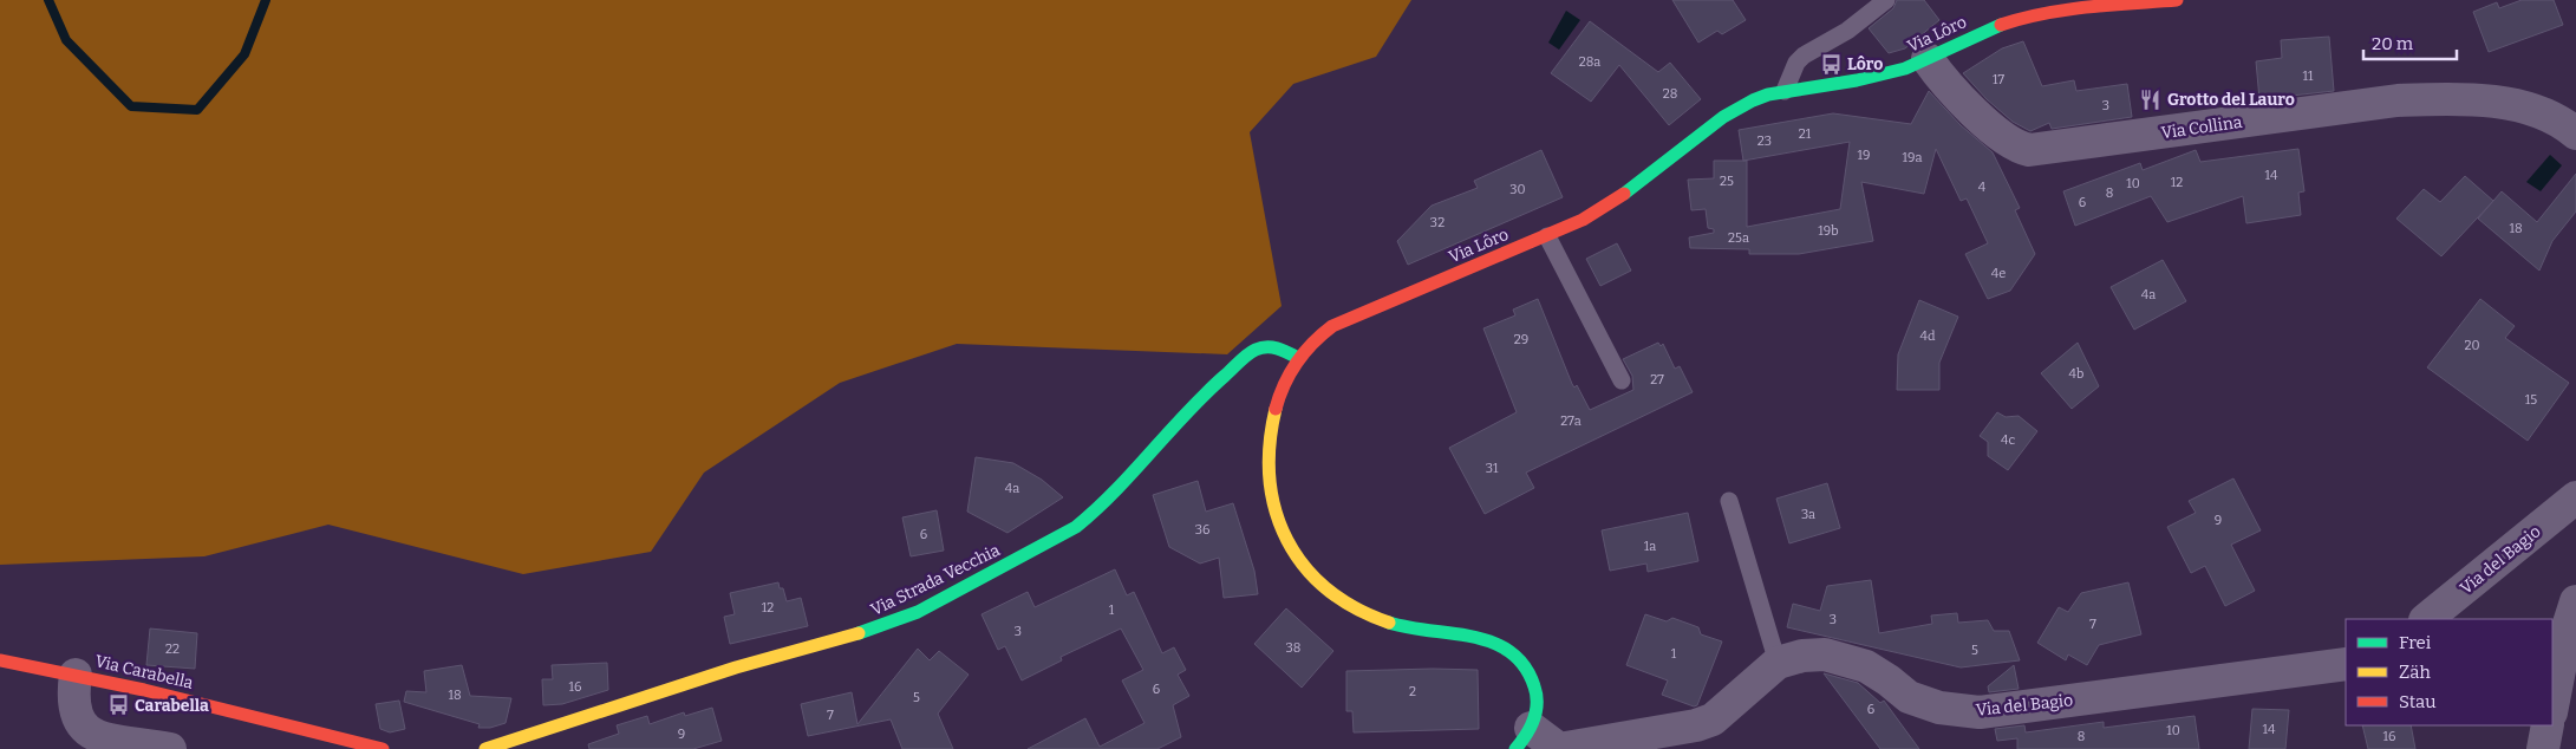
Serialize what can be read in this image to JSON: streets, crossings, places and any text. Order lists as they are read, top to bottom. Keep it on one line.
{"streets":{"street":["Via Lôro","Via Collina","Via del Bagio","Via Strada Vecchia","Via Carabella"]},"crossings":[["Via Lôro","Via Collina"],["Via Lôro","Via del Bagio"],["Via Lôro","Via Strada Vecchia"]],"places":{"bus stop":["Lôro","Carabella"],"restaurant":["Grotto del Lauro"]},"house_numbers":["28a","11","17","28","3","21","23","19","19a","14","25","12","10","4","30","8","6","32","18","19b","25a","4e","4a","4d","29","20","4b","27","15","27a","4c","31","4a","3a","9","36","6","1a","12","1","3","7","3","38","22","5","1","16","6","2","18","5","6","7","14","10","9","8","16"],"legend":["Frei","Zäh","Stau"],"scale_bar":"20 m"}
